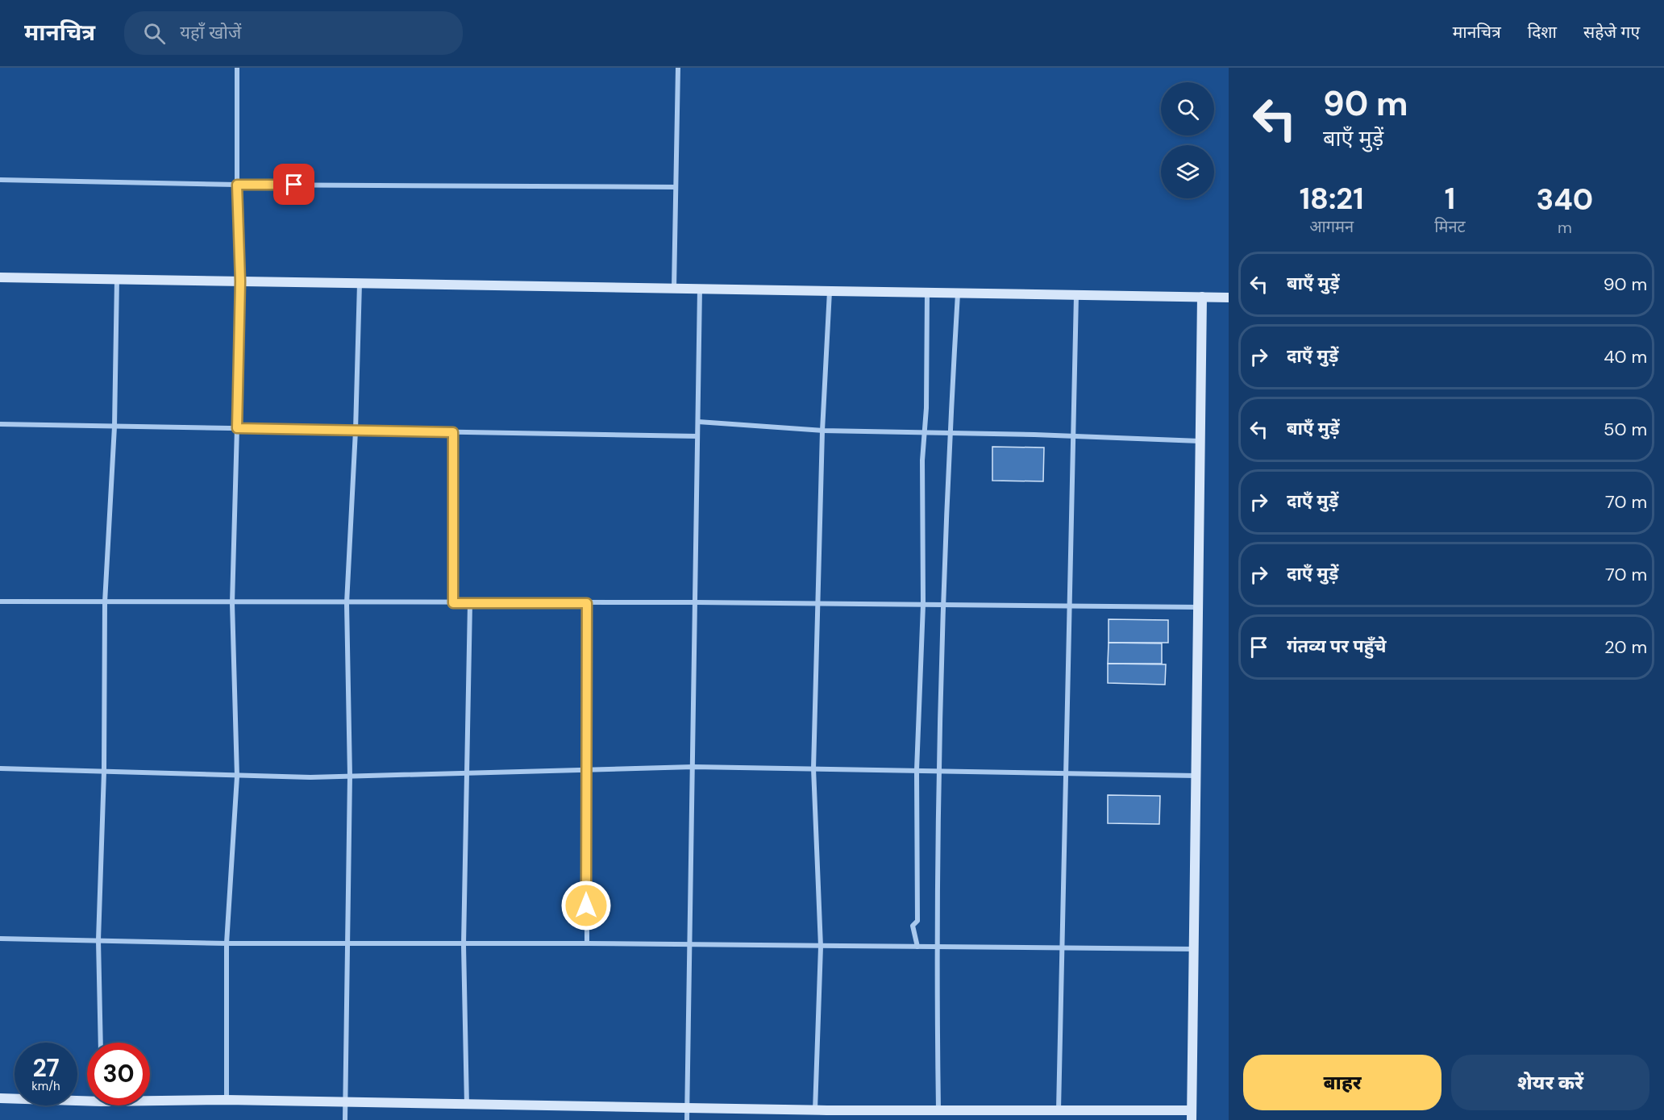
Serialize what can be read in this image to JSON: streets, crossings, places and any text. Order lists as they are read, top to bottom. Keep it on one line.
{"page":{"header":"मानचित्र","search":"यहाँ खोजें","nav":["मानचित्र","दिशा","सहेजे गए"],"turn":["90 m","बाएँ मुड़ें"],"eta":["18:21","आगमन","1","मिनट","340","m"],"list":[{"name":"बाएँ मुड़ें","value":"90 m"},{"name":"दाएँ मुड़ें","value":"40 m"},{"name":"बाएँ मुड़ें","value":"50 m"},{"name":"दाएँ मुड़ें","value":"70 m"},{"name":"दाएँ मुड़ें","value":"70 m"},{"name":"गंतव्य पर पहुँचे","value":"20 m"}],"speed":"27 km/h","limit":"30","buttons":["बाहर","शेयर करें"]}}
